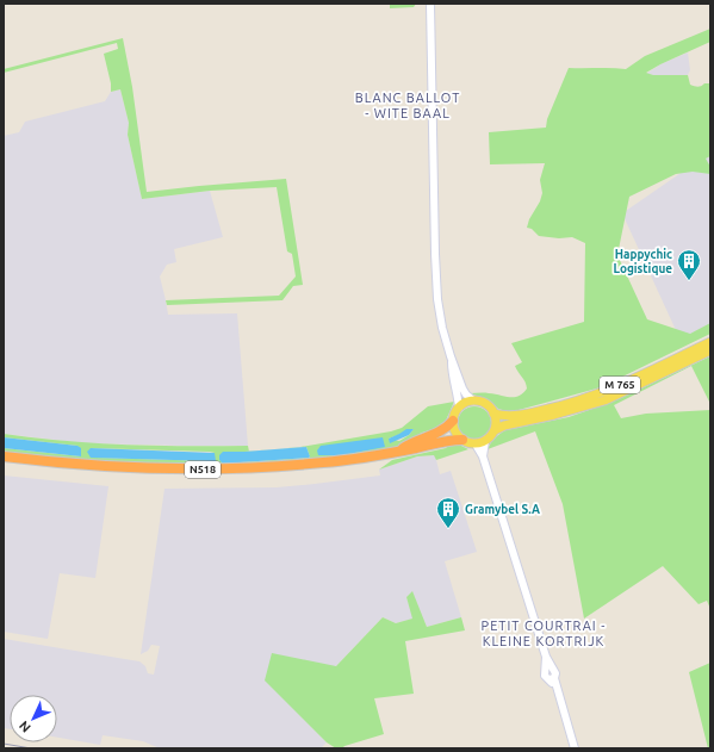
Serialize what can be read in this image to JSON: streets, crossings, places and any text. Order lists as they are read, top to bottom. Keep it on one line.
{"streets":{"highway":["N518"],"main road":["M 765"]},"districts":["BLANC BALLOT - WITE BAAL","PETIT COURTRAI - KLEINE KORTRIJK"],"places":{"building":["Happychic Logistique","Gramybel S.A"]},"north":"bottom left"}
